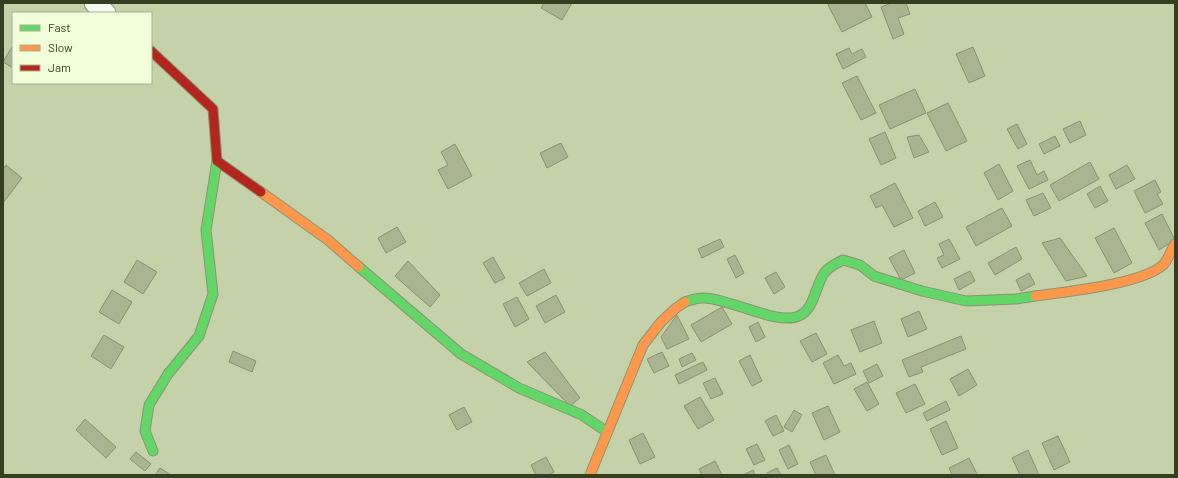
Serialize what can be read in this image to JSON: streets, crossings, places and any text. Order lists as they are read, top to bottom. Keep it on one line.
{"legend":["Fast","Slow","Jam"]}
